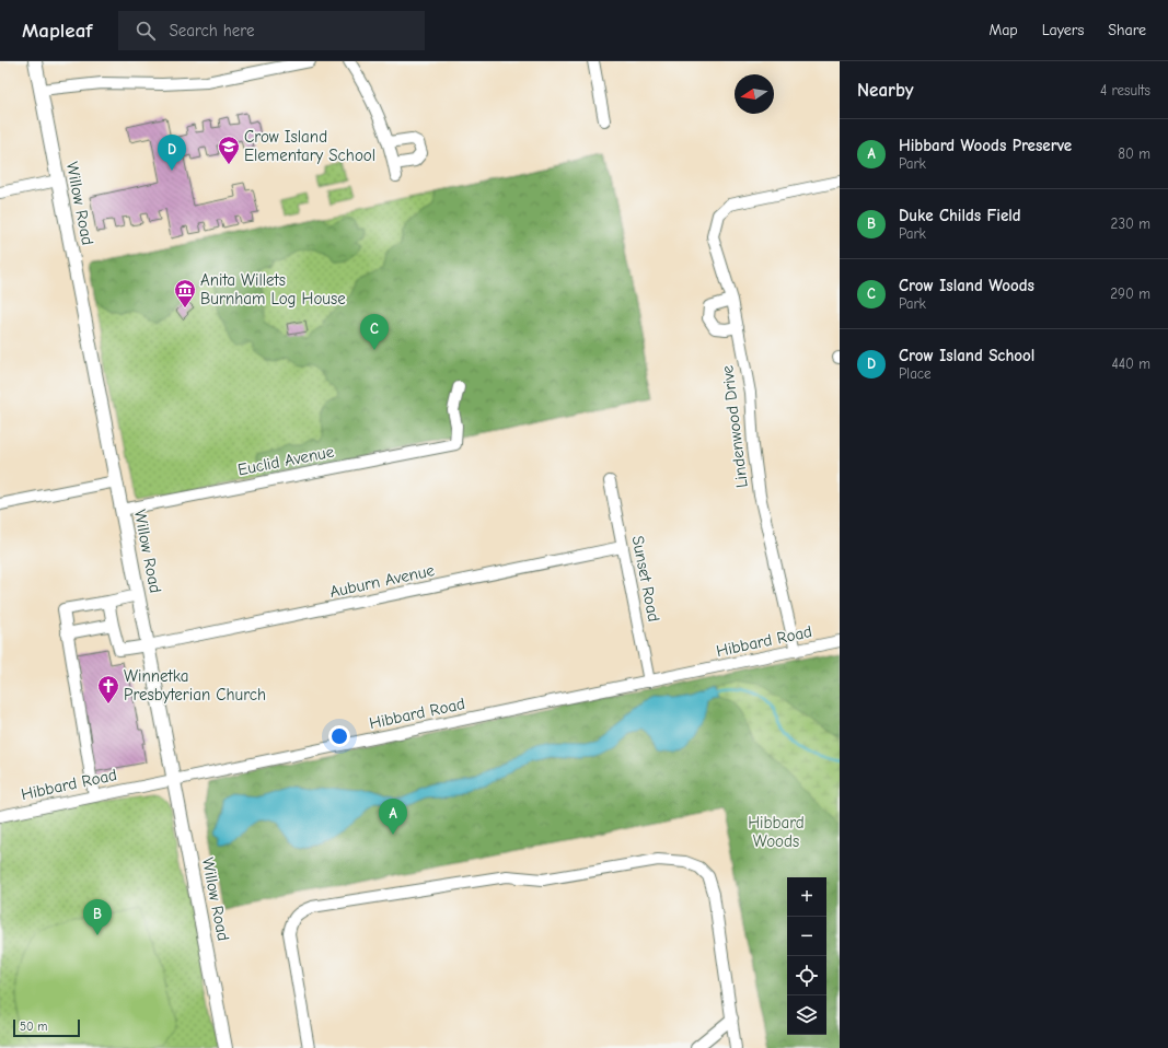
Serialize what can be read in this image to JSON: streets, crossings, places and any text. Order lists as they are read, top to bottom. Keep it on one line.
{"streets":{"main road":["Willow Road"],"street":["Lindenwood Drive","Euclid Avenue","Sunset Road","Auburn Avenue","Hibbard Road"]},"crossings":[["Willow Road","Euclid Avenue"],["Willow Road","Auburn Avenue"],["Willow Road","Hibbard Road"],["Lindenwood Drive","Hibbard Road"],["Sunset Road","Auburn Avenue"],["Sunset Road","Hibbard Road"]],"parks":["Hibbard Woods"],"places":{"school or university":["Crow Island Elementary School"],"museum":["Anita Willets Burnham Log House"],"church":["Winnetka Presbyterian Church"]},"scale_bar":"50 m","north":"left","page":{"header":"Mapleaf","search":"Search here","nav":["Map","Layers","Share"],"heading":["Nearby","4 results"],"list":[{"mark":"A","name":"Hibbard Woods Preserve","note":"Park","value":"80 m"},{"mark":"B","name":"Duke Childs Field","note":"Park","value":"230 m"},{"mark":"C","name":"Crow Island Woods","note":"Park","value":"290 m"},{"mark":"D","name":"Crow Island School","note":"Place","value":"440 m"}],"pins":["D","C","A","B"],"map_buttons":["+","−"],"scale":"50 m"}}
